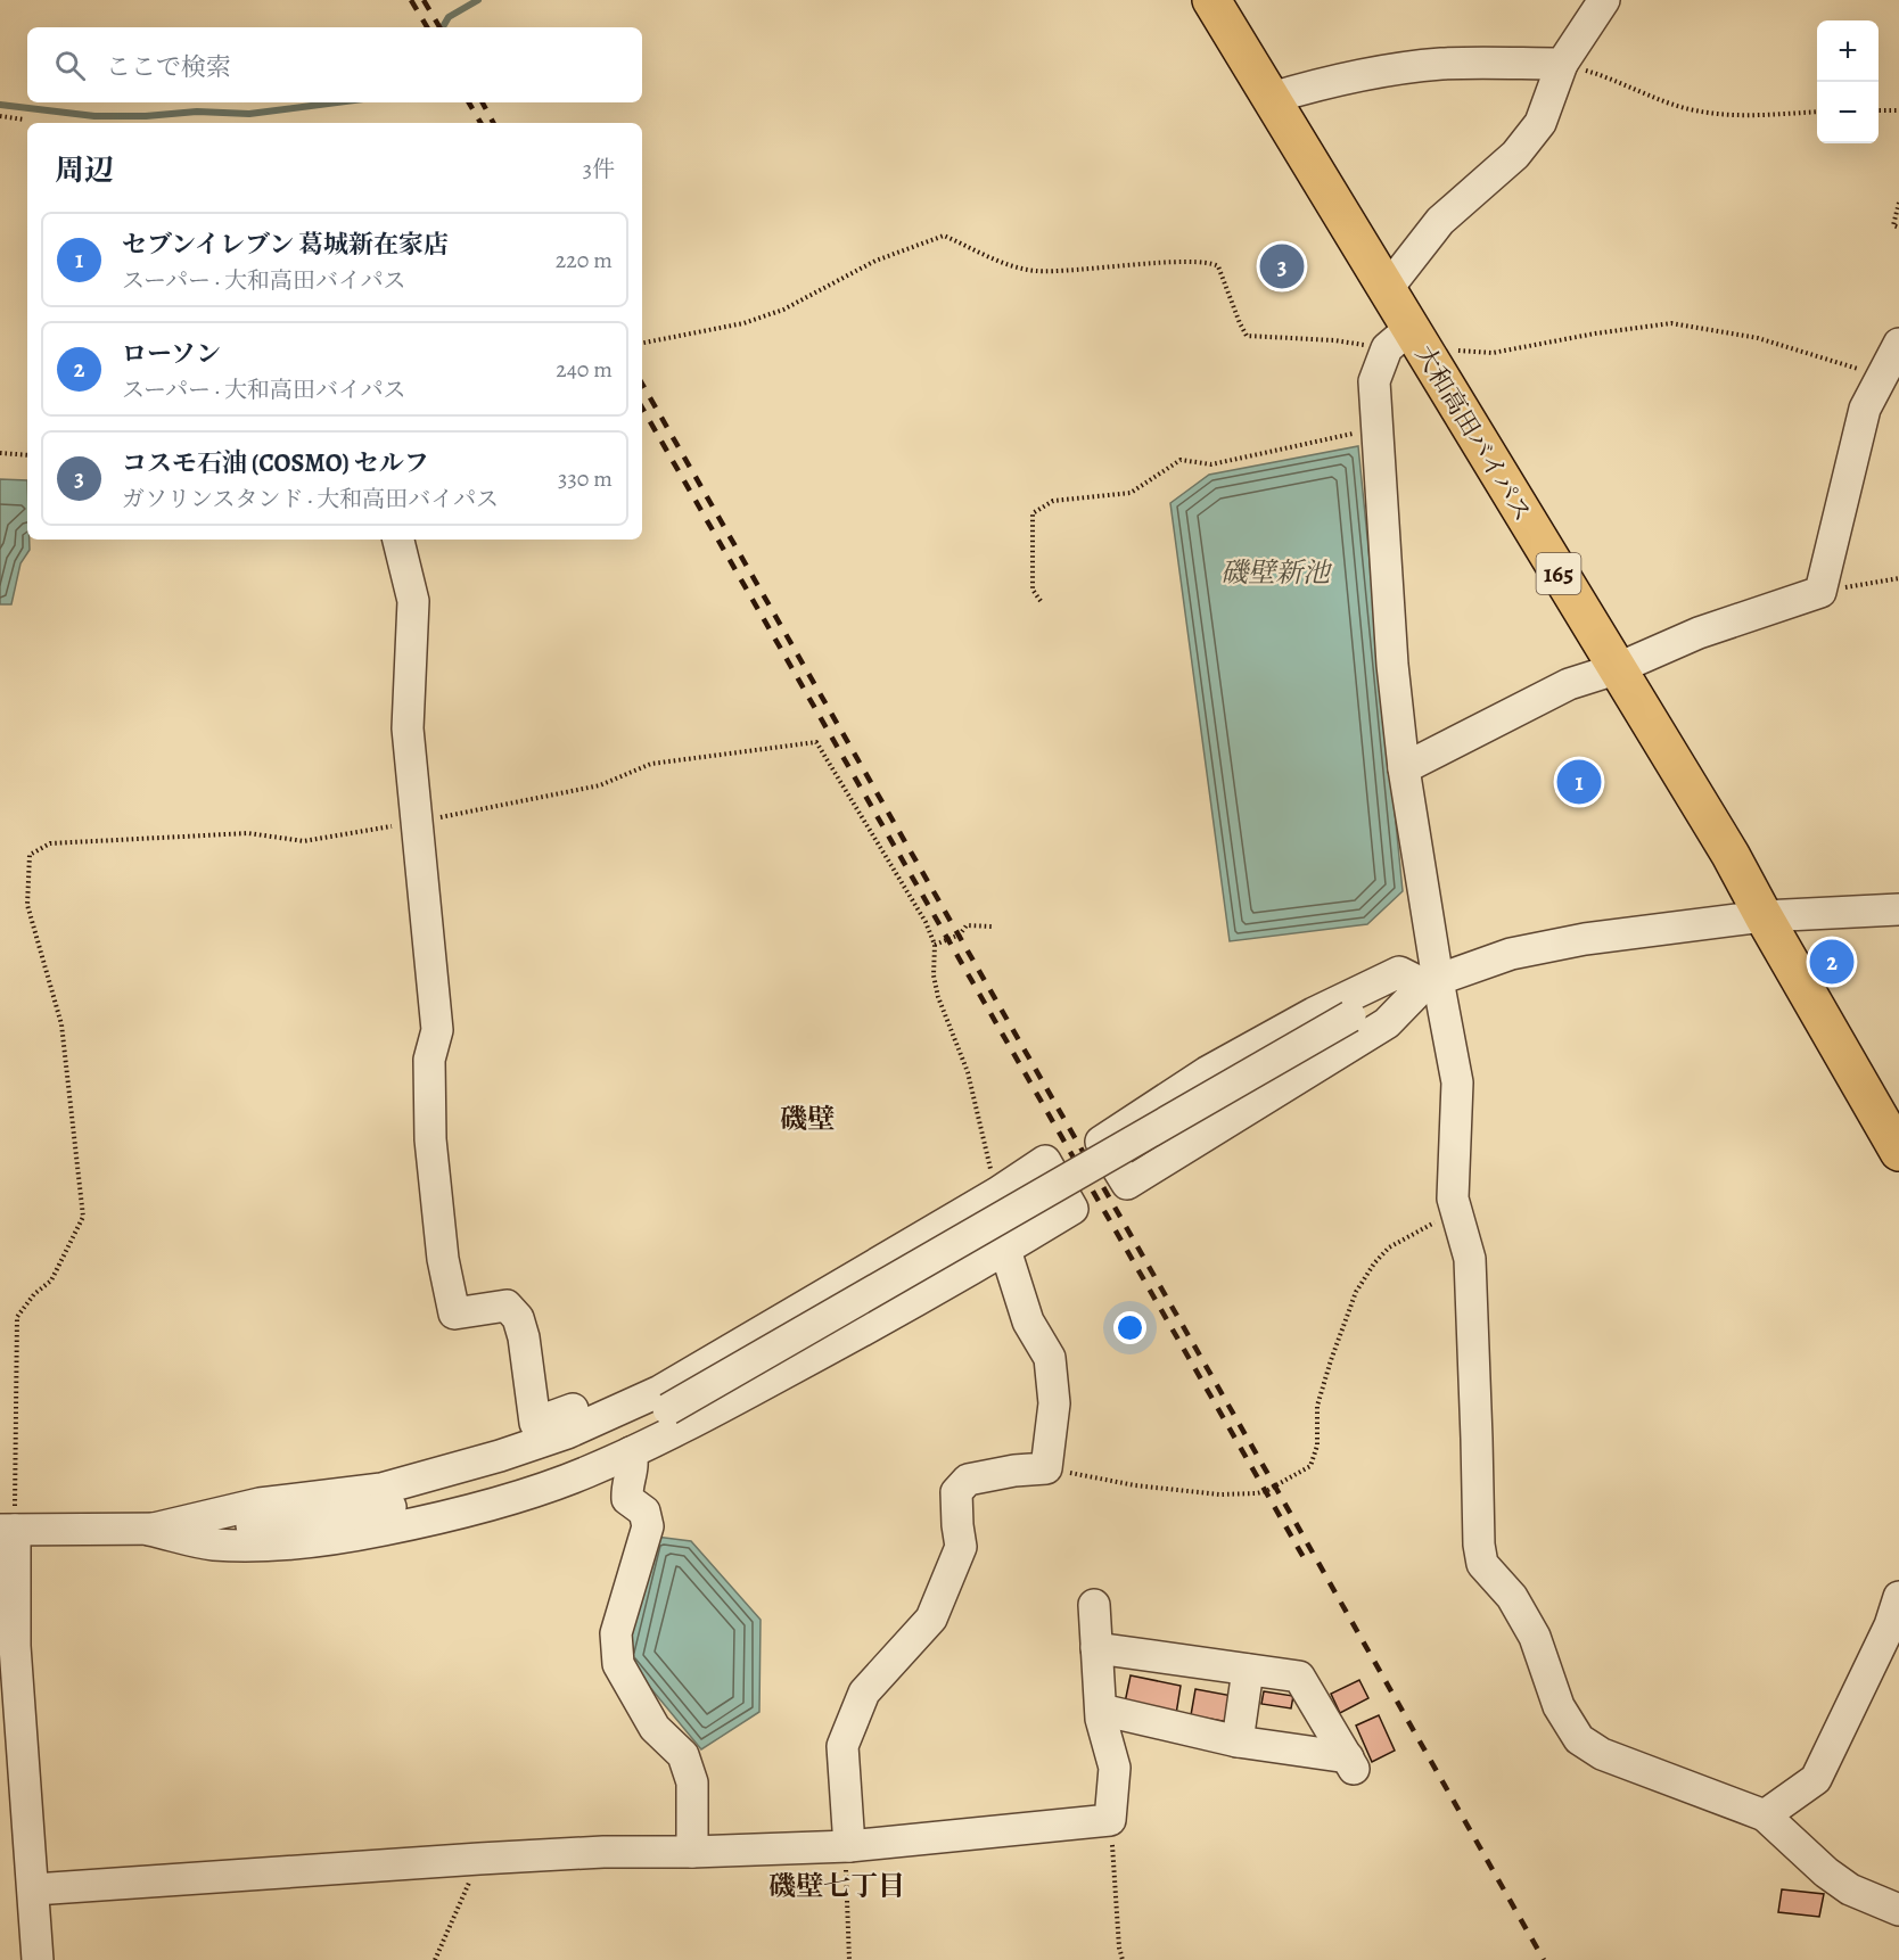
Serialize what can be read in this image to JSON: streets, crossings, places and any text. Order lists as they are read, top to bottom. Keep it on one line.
{"streets":{"highway":["大和高田バイパス","165"]},"districts":["磯壁","磯壁七丁目"],"water":["磯壁新池"],"page":{"map_buttons":["+","−"],"search":"ここで検索","heading":["周辺","3件"],"list":[{"mark":"1","name":"セブンイレブン 葛城新在家店","note":"スーパー · 大和高田バイパス","value":"220 m"},{"mark":"2","name":"ローソン","note":"スーパー · 大和高田バイパス","value":"240 m"},{"mark":"3","name":"コスモ石油 (COSMO) セルフ","note":"ガソリンスタンド · 大和高田バイパス","value":"330 m"}],"pins":["3","1","2"]}}
